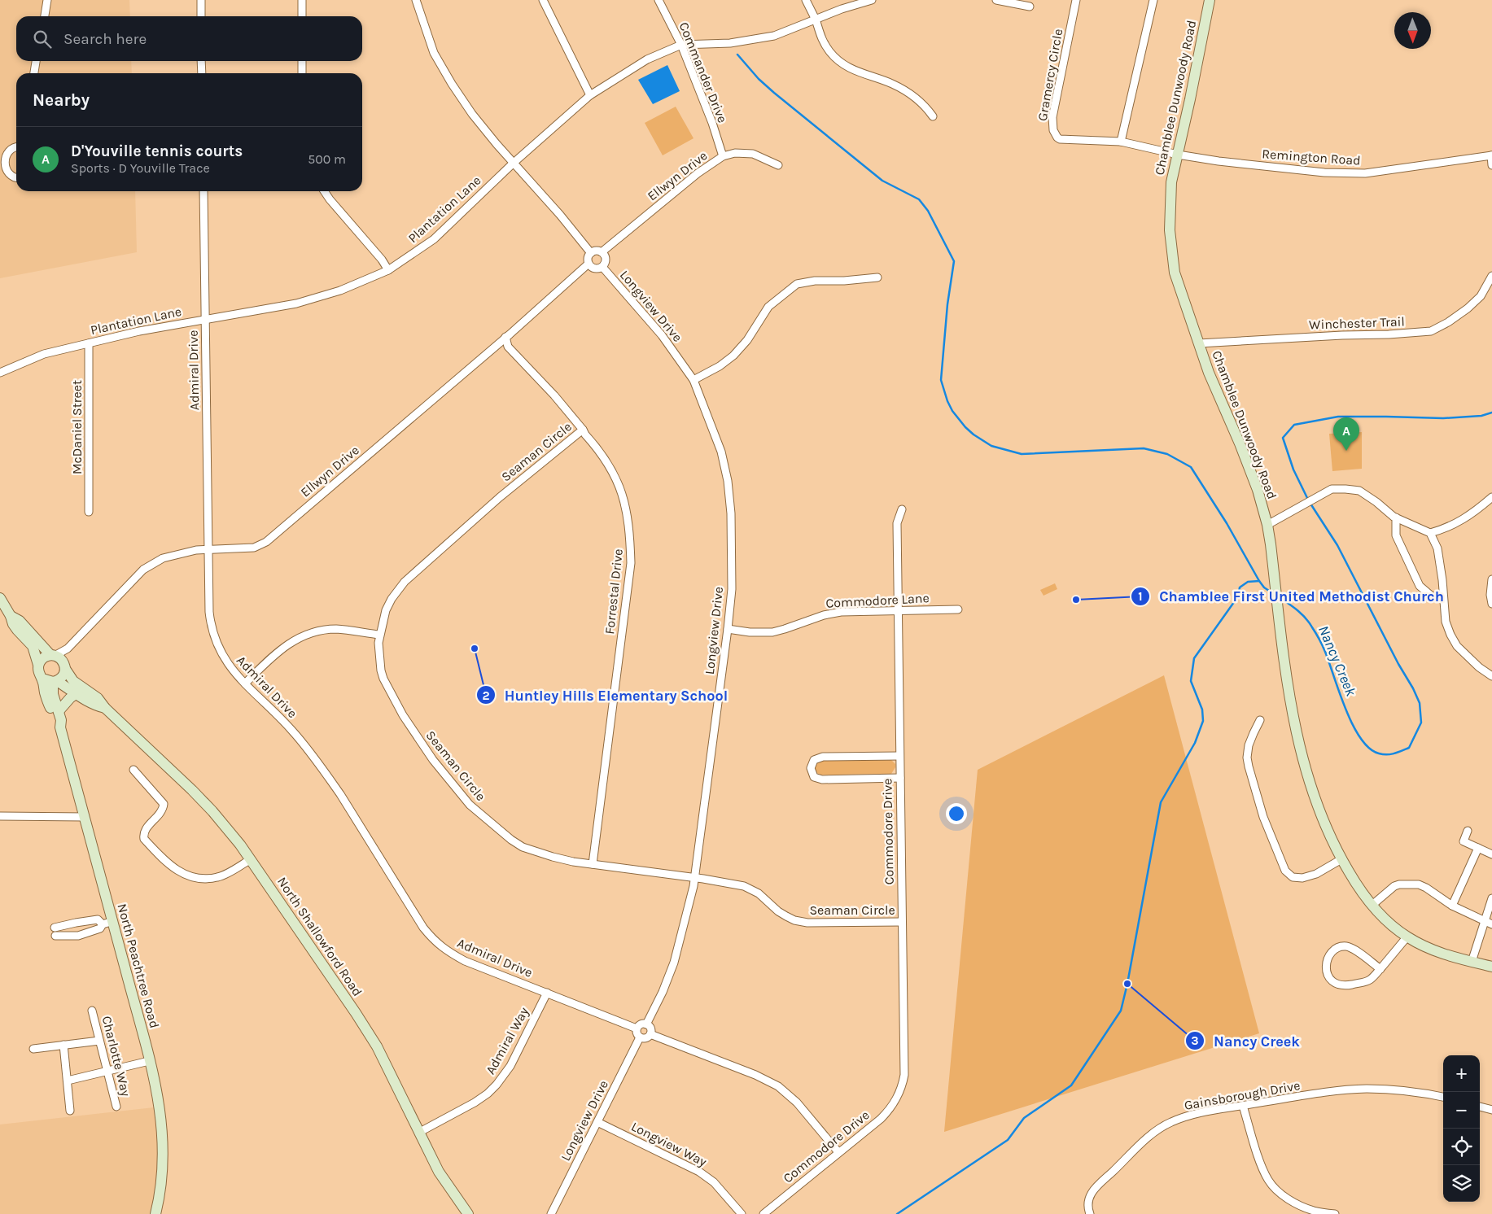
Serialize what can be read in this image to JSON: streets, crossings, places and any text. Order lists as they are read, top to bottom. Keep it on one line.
{"streets":{"street":["Commander Drive","Gramercy Circle","Chamblee Dunwoody Road","Remington Road","Ellwyn Drive","Plantation Lane","Longview Drive","Winchester Trail","Admiral Drive","McDaniel Street","Seaman Circle","Forrestal Drive","Commodore Lane","Commodore Drive","North Shallowford Road","North Peachtree Road","Admiral Way","Charlotte Way","Gainsborough Drive","Longview Way"]},"crossings":[["Commander Drive","Ellwyn Drive"],["Commander Drive","Plantation Lane"],["Gramercy Circle","Chamblee Dunwoody Road"],["Gramercy Circle","Remington Road"],["Chamblee Dunwoody Road","Remington Road"],["Chamblee Dunwoody Road","Winchester Trail"],["Ellwyn Drive","Longview Drive"],["Ellwyn Drive","Admiral Drive"],["Ellwyn Drive","Forrestal Drive"],["Ellwyn Drive","North Shallowford Road"],["Ellwyn Drive","North Peachtree Road"],["Plantation Lane","Admiral Drive"],["Plantation Lane","McDaniel Street"],["Longview Drive","Admiral Drive"],["Longview Drive","Seaman Circle"],["Longview Drive","Commodore Lane"],["Longview Drive","Longview Way"],["Admiral Drive","Admiral Way"],["Seaman Circle","Forrestal Drive"],["Seaman Circle","Commodore Drive"],["Commodore Lane","Commodore Drive"],["North Shallowford Road","North Peachtree Road"],["North Shallowford Road","Admiral Way"]],"water":["Nancy Creek"],"places":["Chamblee First United Methodist Church","Huntley Hills Elementary School","Nancy Creek"],"north":"bottom","page":{"search":"Search here","heading":"Nearby","list":[{"mark":"A","name":"D'Youville tennis courts","note":"Sports · D Youville Trace","value":"500 m"}],"pins":"A","map_buttons":["+","−"]}}
